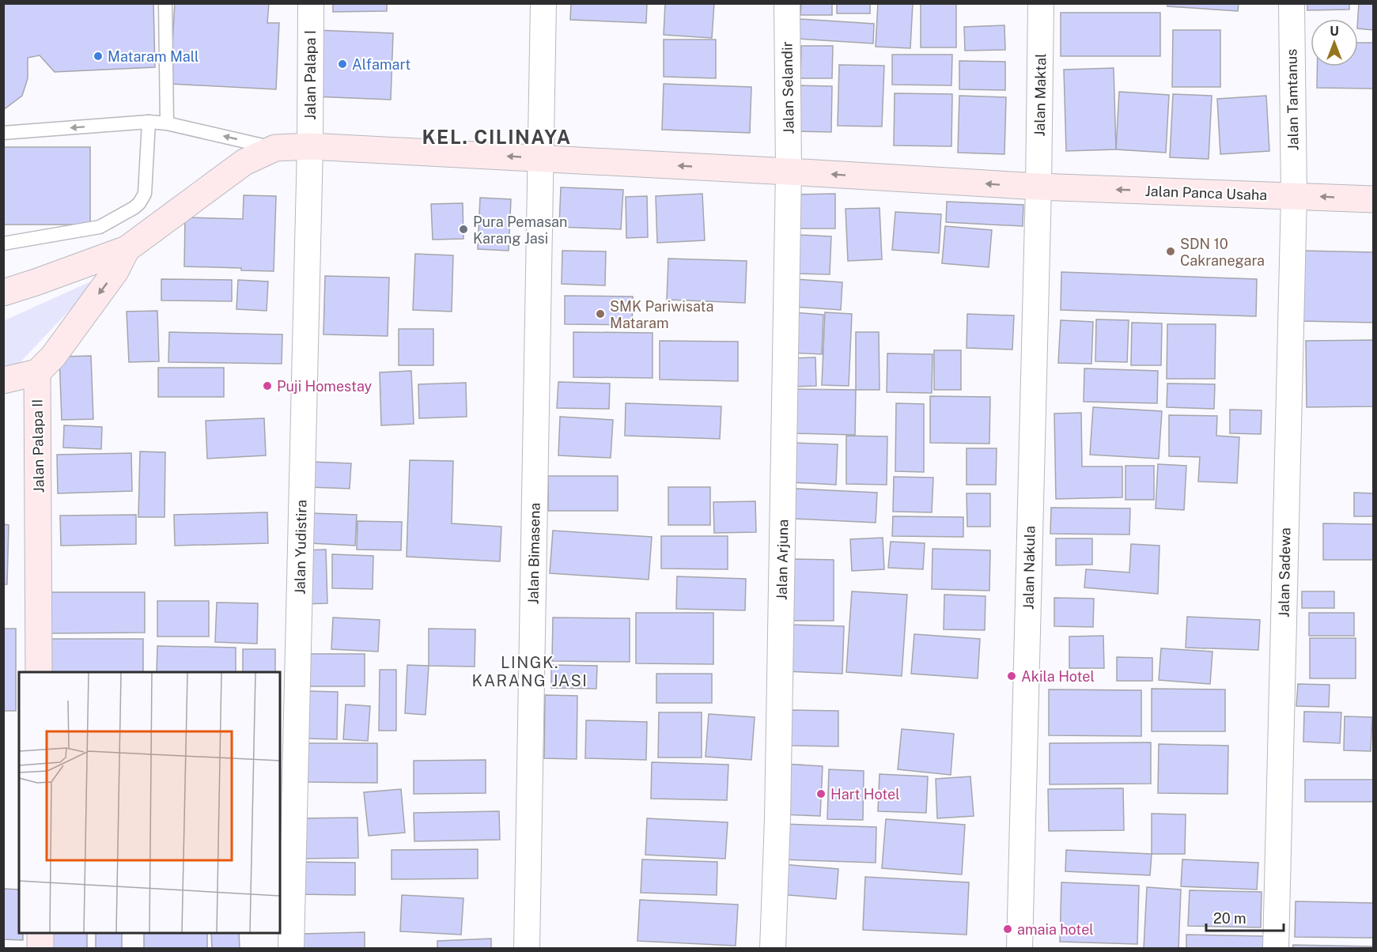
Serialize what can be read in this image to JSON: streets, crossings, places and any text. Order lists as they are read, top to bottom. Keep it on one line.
{"streets":{"main road":["Jalan Panca Usaha","Jalan Palapa II"],"street":["Jalan Palapa I","Jalan Selandir","Jalan Maktal","Jalan Tamtanus","Jalan Yudistira","Jalan Bimasena","Jalan Arjuna","Jalan Nakula","Jalan Sadewa"]},"crossings":[["Jalan Palapa I","Jalan Panca Usaha"],["Jalan Palapa I","Jalan Yudistira"],["Jalan Selandir","Jalan Panca Usaha"],["Jalan Selandir","Jalan Arjuna"],["Jalan Maktal","Jalan Panca Usaha"],["Jalan Maktal","Jalan Nakula"],["Jalan Tamtanus","Jalan Panca Usaha"],["Jalan Tamtanus","Jalan Sadewa"],["Jalan Panca Usaha","Jalan Yudistira"],["Jalan Panca Usaha","Jalan Bimasena"],["Jalan Panca Usaha","Jalan Arjuna"],["Jalan Panca Usaha","Jalan Nakula"],["Jalan Panca Usaha","Jalan Sadewa"]],"one_way":["Jalan Panca Usaha"],"districts":["KEL. CILINAYA","LINGK. KARANG JASI"],"places":["Mataram Mall","Alfamart","Pura Pemasan Karang Jasi","SDN 10 Cakranegara","SMK Pariwisata Mataram","Puji Homestay","Akila Hotel","Hart Hotel","amaia hotel"],"scale_bar":"20 m","north":"top"}
